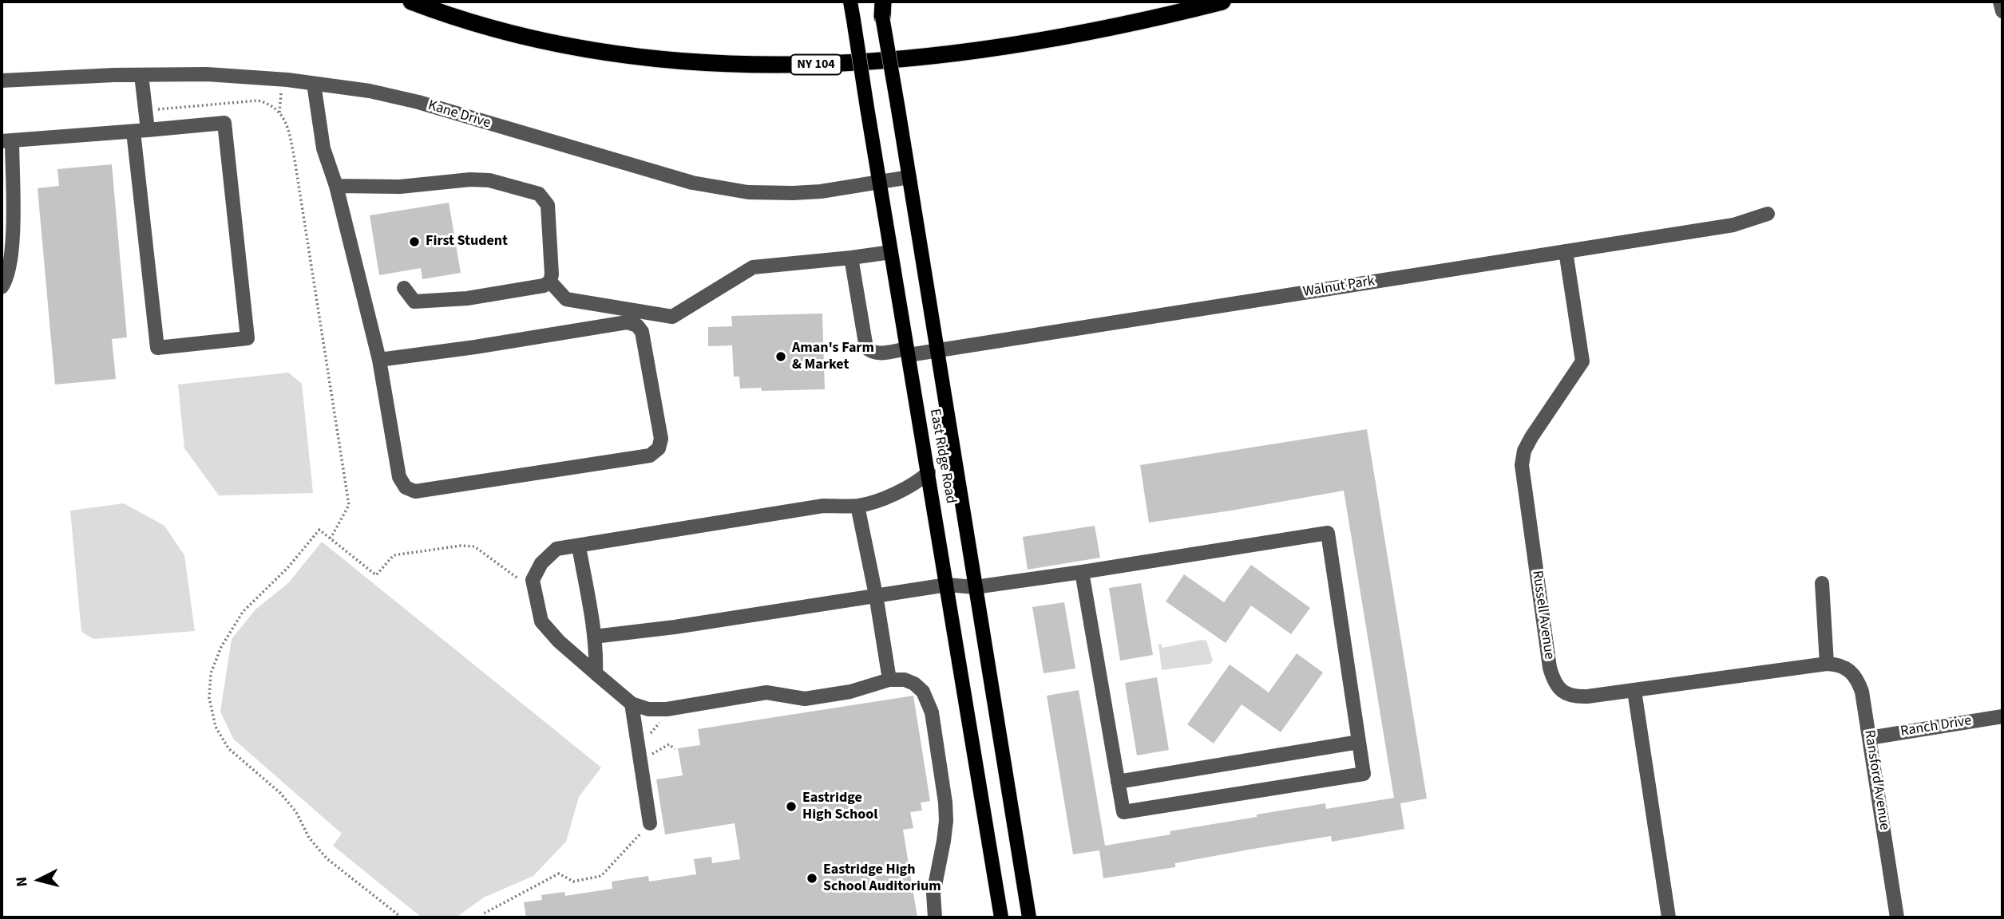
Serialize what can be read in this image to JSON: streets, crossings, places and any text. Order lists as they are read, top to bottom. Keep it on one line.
{"streets":{"highway":["NY 104"],"main road":["East Ridge Road"],"street":["Kane Drive","Walnut Park","Russell Avenue","Ranch Drive","Ransford Avenue"]},"crossings":[["Kane Drive","East Ridge Road"],["Walnut Park","East Ridge Road"],["Walnut Park","Russell Avenue"],["Russell Avenue","Ransford Avenue"],["Ranch Drive","Ransford Avenue"]],"places":["First Student","Aman's Farm & Market","Eastridge High School","Eastridge High School Auditorium"],"north":"left"}
